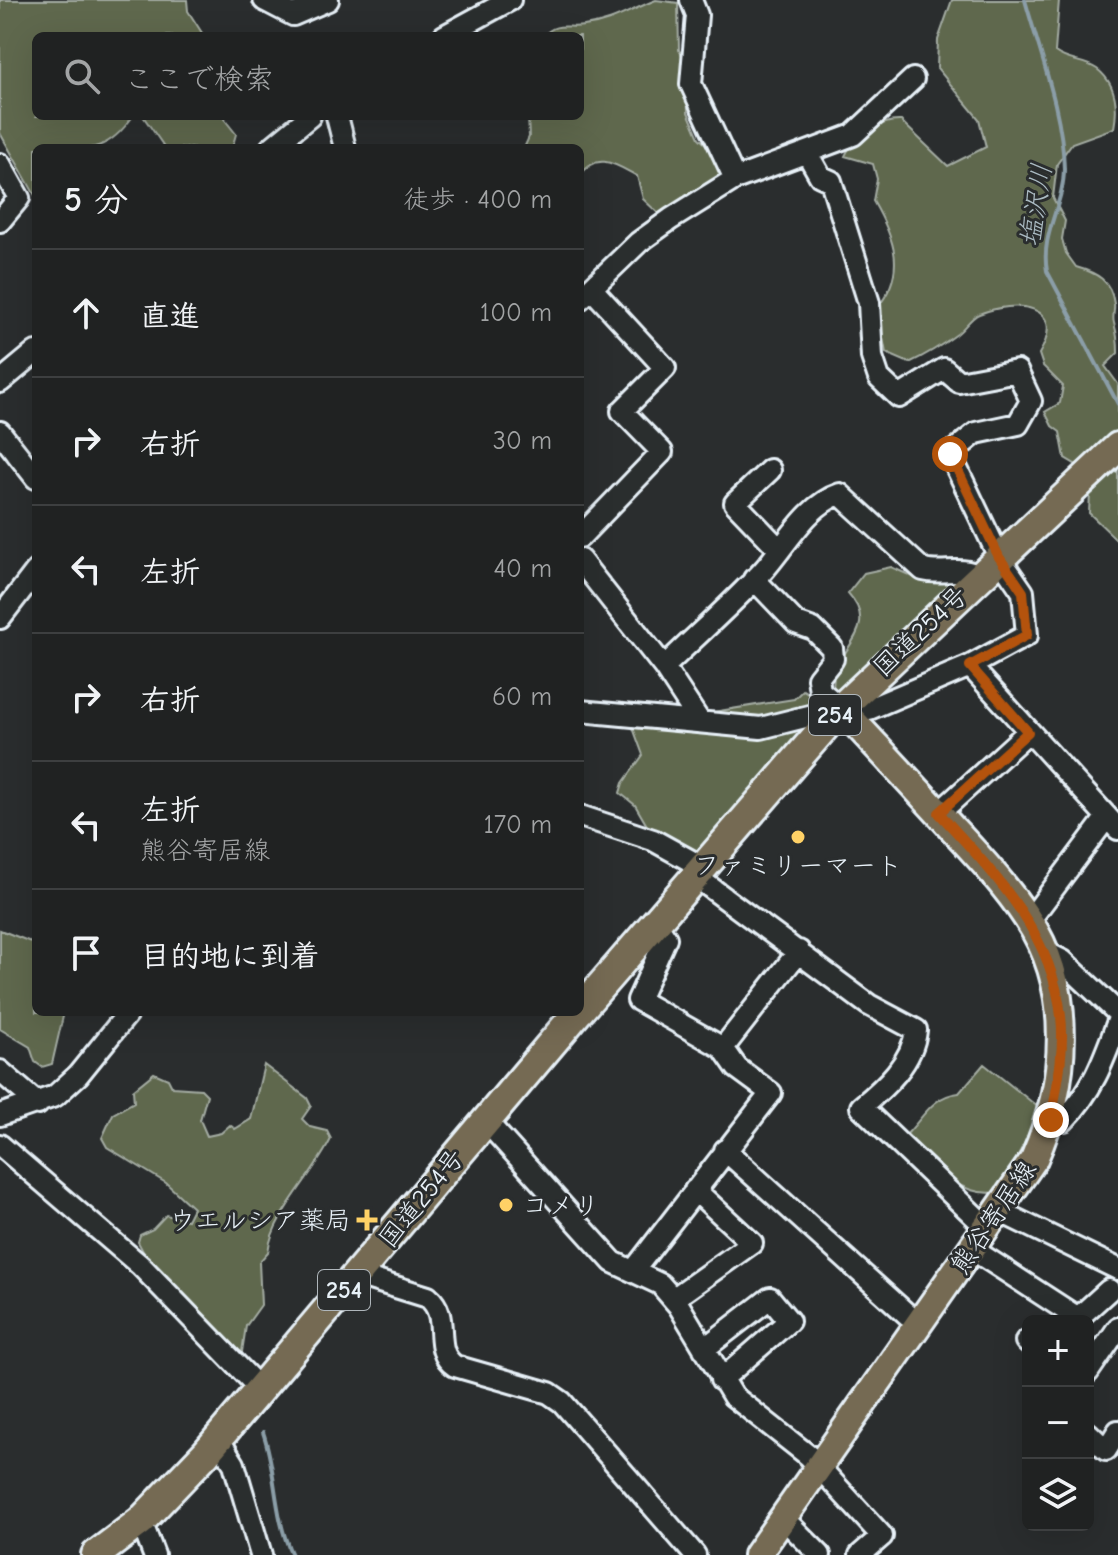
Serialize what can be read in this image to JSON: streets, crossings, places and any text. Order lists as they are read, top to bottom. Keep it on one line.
{"streets":{"highway":["国道254号","254"],"main road":["熊谷寄居線"]},"crossings":[["国道254号","熊谷寄居線"]],"water":["塩沢川"],"places":{"other":["ファミリーマート","コメリ"],"health":["ウエルシア薬局"]},"page":{"search":"ここで検索","heading":["5 分","徒歩 · 400 m"],"list":[["直進","100 m"],["右折","30 m"],["左折","40 m"],["右折","60 m"],["左折","熊谷寄居線","170 m"],"目的地に到着"],"map_buttons":["+","−"]}}
